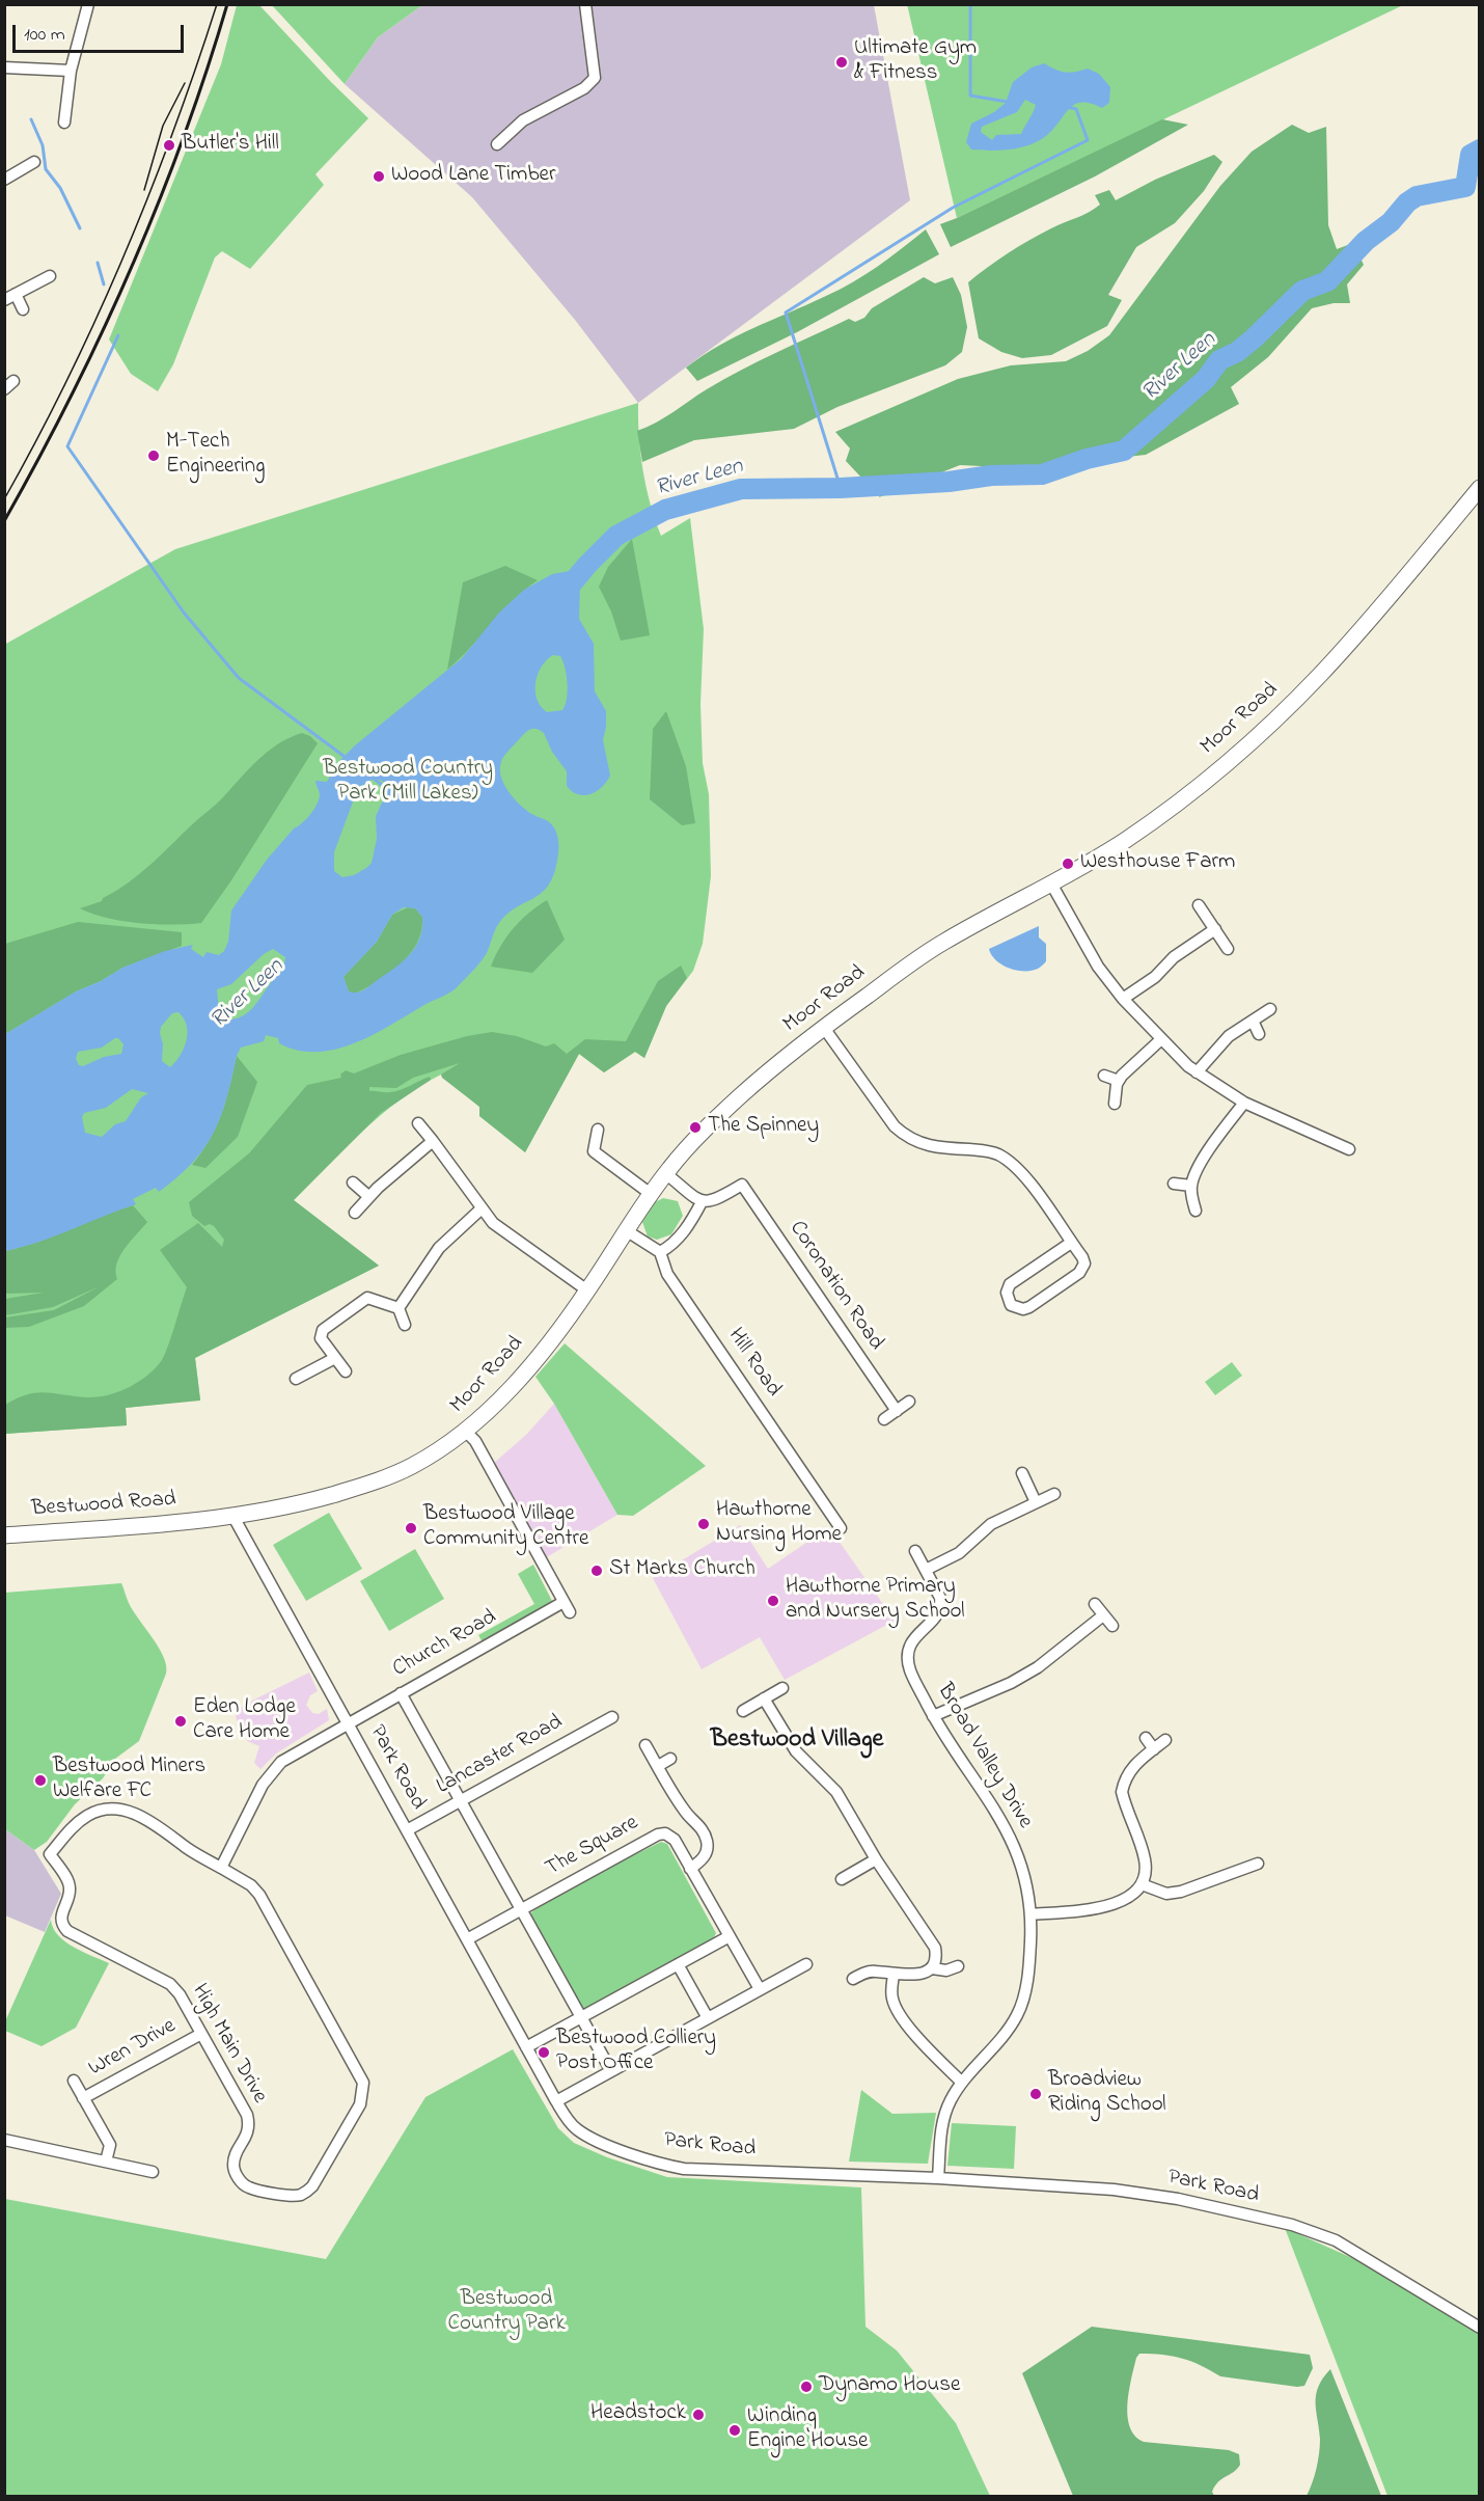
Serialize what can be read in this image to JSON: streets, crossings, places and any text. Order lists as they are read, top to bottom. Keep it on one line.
{"streets":{"main road":["Moor Road","Bestwood Road"],"street":["Coronation Road","Hill Road","Church Road","Lancaster Road","Broad Valley Drive","Park Road","The Square","High Main Drive","Wren Drive"]},"crossings":[["Moor Road","Bestwood Road"],["Moor Road","Park Road"],["Church Road","Park Road"],["Lancaster Road","Park Road"],["Broad Valley Drive","Park Road"],["Park Road","The Square"],["High Main Drive","Wren Drive"]],"districts":["Bestwood Village"],"water":["River Leen"],"parks":["Bestwood Country Park (Mill Lakes)","Bestwood Country Park"],"places":["Ultimate Gym & Fitness","Butler's Hill","Wood Lane Timber","M-Tech Engineering","Westhouse Farm","The Spinney","Hawthorne Nursing Home","Bestwood Village Community Centre","St Marks Church","Hawthorne Primary and Nursery School","Eden Lodge Care Home","Bestwood Miners Welfare FC","Bestwood Colliery Post Office","Broadview Riding School","Dynamo House","Headstock","Winding Engine House"],"scale_bar":"100 m"}
